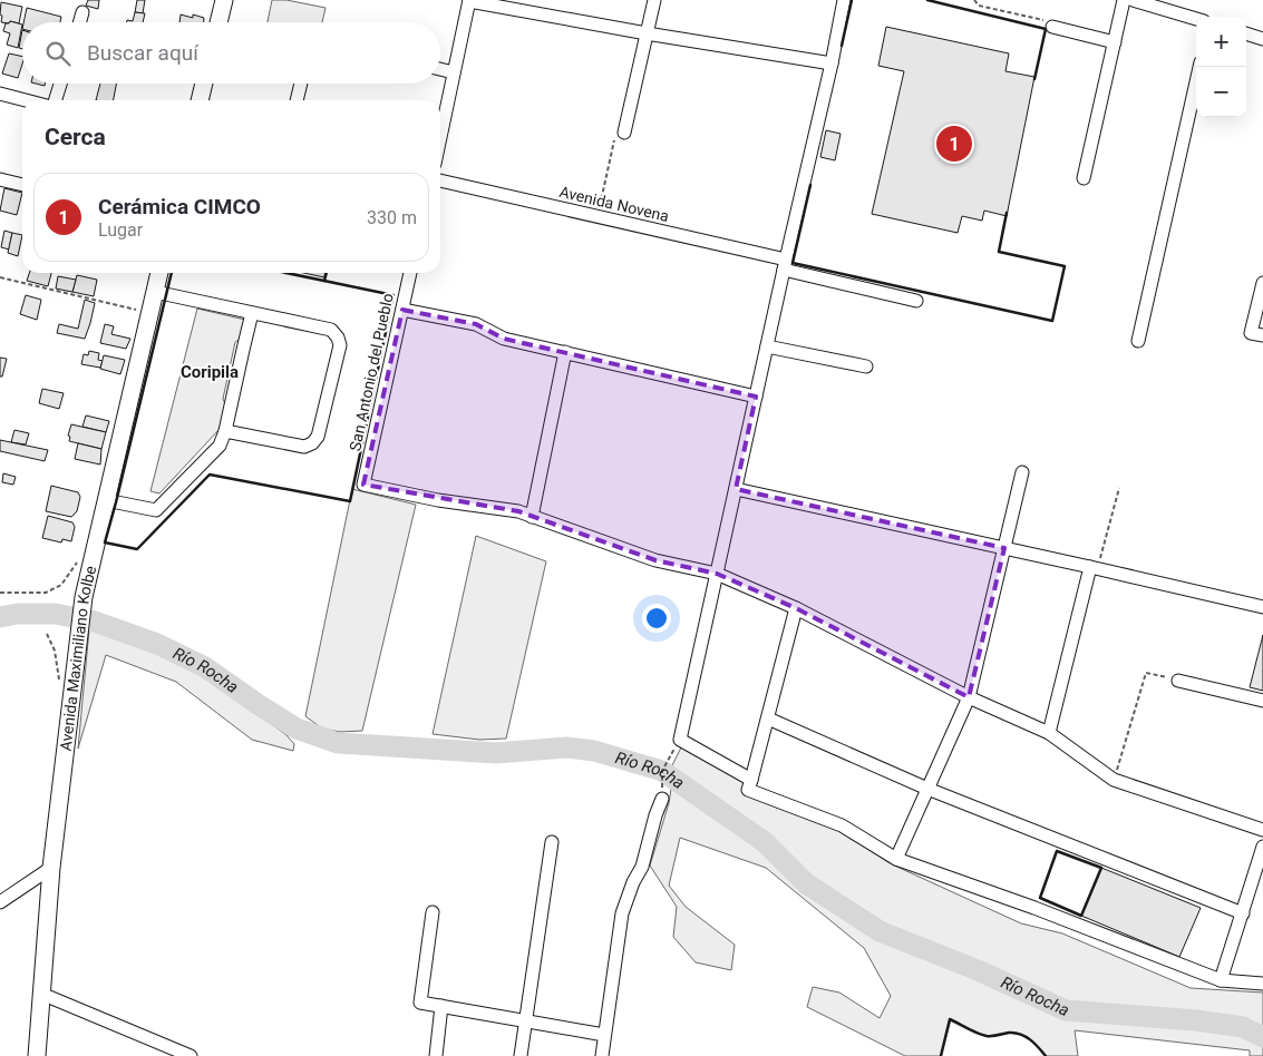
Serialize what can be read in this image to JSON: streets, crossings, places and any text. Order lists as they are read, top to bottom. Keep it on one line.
{"streets":{"main road":["Avenida Maximiliano Kolbe"],"street":["Avenida Novena","San Antonio del Pueblo"]},"districts":["Coripila"],"water":["Río Rocha"],"page":{"map_buttons":["+","−"],"search":"Buscar aquí","heading":"Cerca","pins":"1","list":[{"mark":"1","name":"Cerámica CIMCO","note":"Lugar","value":"330 m"}]}}
